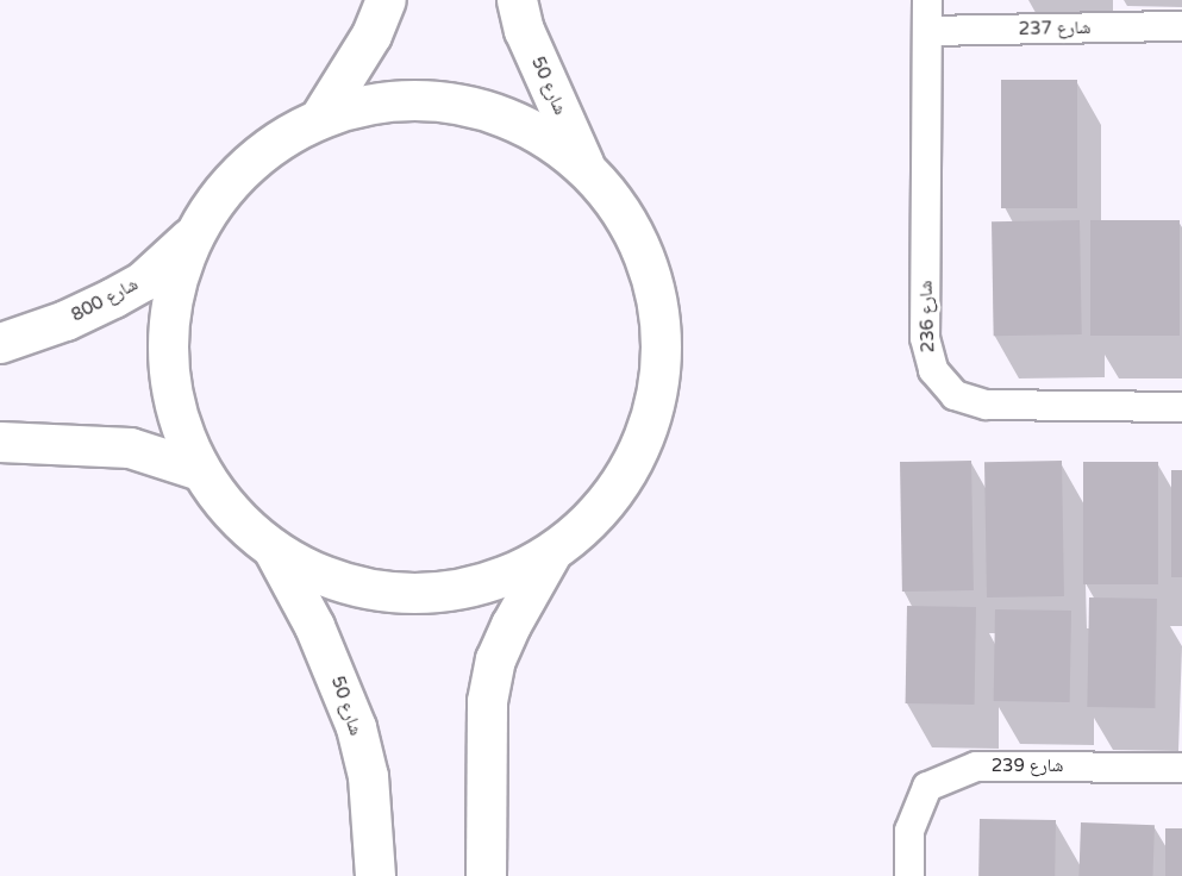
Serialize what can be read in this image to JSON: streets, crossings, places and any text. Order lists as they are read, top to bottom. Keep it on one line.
{"streets":{"main road":["شارع 50","شارع 800"],"street":["شارع 237","شارع 236","شارع 239"]},"crossings":[["شارع 237","شارع 236"]]}
